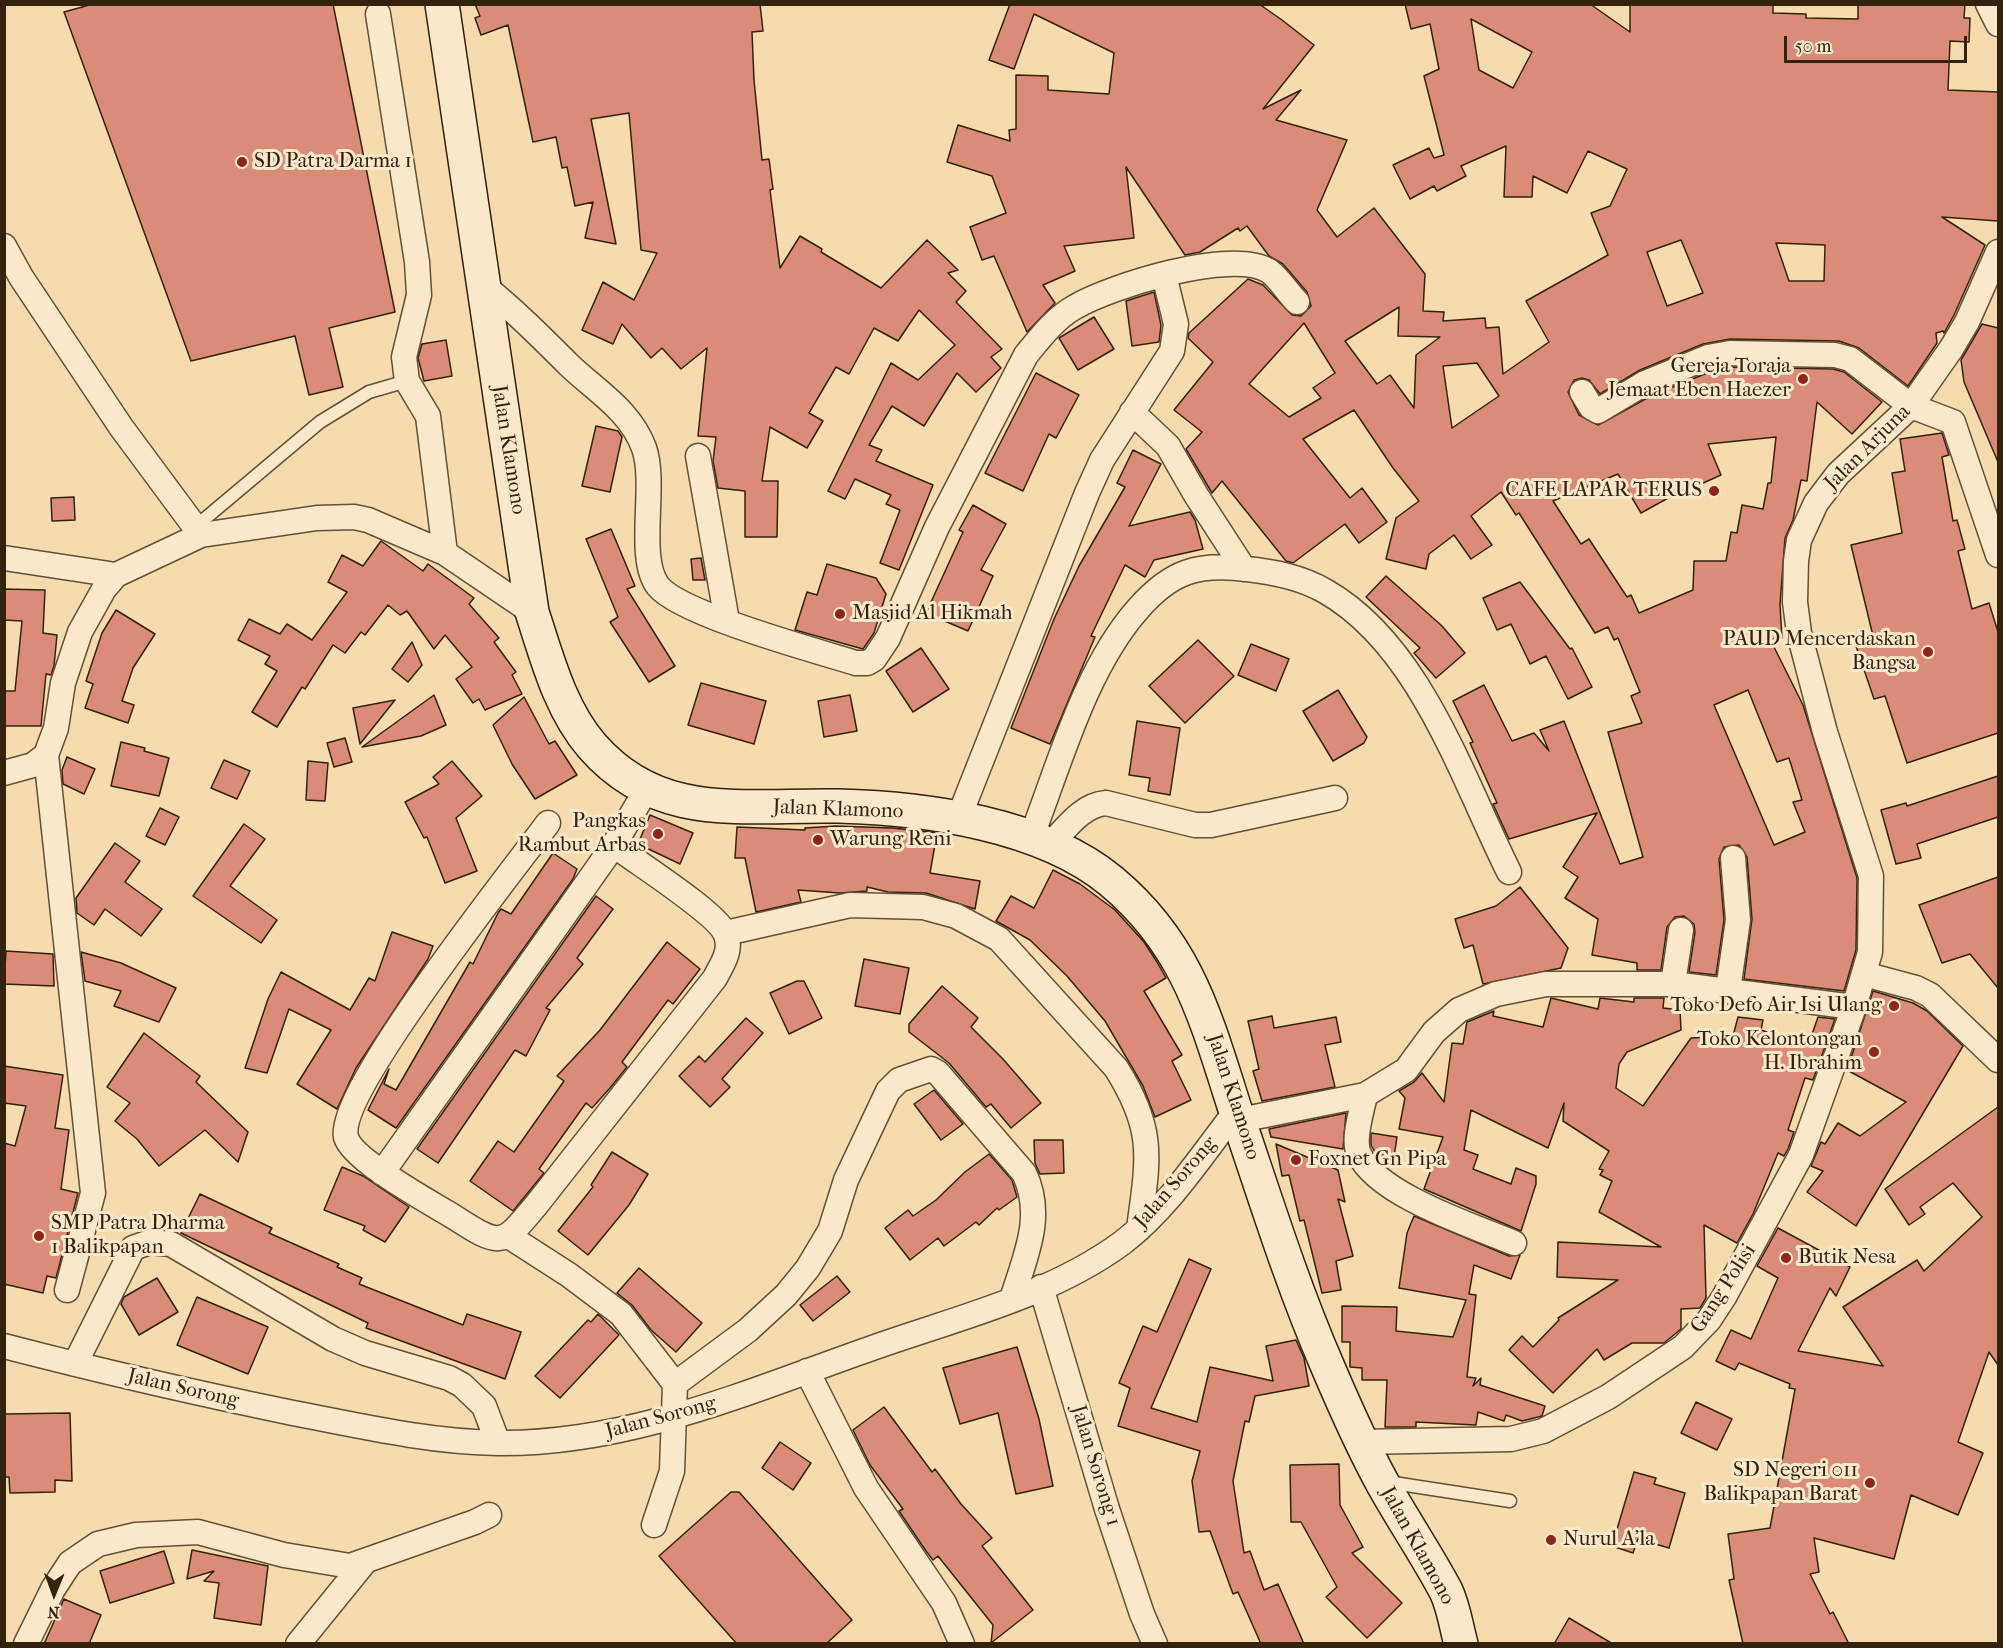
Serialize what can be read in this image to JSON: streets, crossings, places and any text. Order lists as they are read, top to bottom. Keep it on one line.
{"streets":{"main road":["Jalan Klamono"],"street":["Jalan Arjuna","Jalan Sorong","Gang Polisi","Jalan Sorong 1"]},"crossings":[["Jalan Arjuna","Gang Polisi"],["Jalan Klamono","Jalan Sorong"],["Jalan Klamono","Gang Polisi"],["Jalan Sorong","Jalan Sorong 1"]],"places":["SD Patra Darma 1","Gereja Toraja Jemaat Eben Haezer","CAFE LAPAR TERUS","Masjid Al Hikmah","PAUD Mencerdaskan Bangsa","Pangkas Rambut Arbas","Warung Reni","Toko Defo Air Isi Ulang","Toko Kelontongan H. Ibrahim","Foxnet Gn Pipa","SMP Patra Dharma 1 Balikpapan","Butik Nesa","SD Negeri 011 Balikpapan Barat","Nurul A'la"],"scale_bar":"50 m","north":"bottom"}
